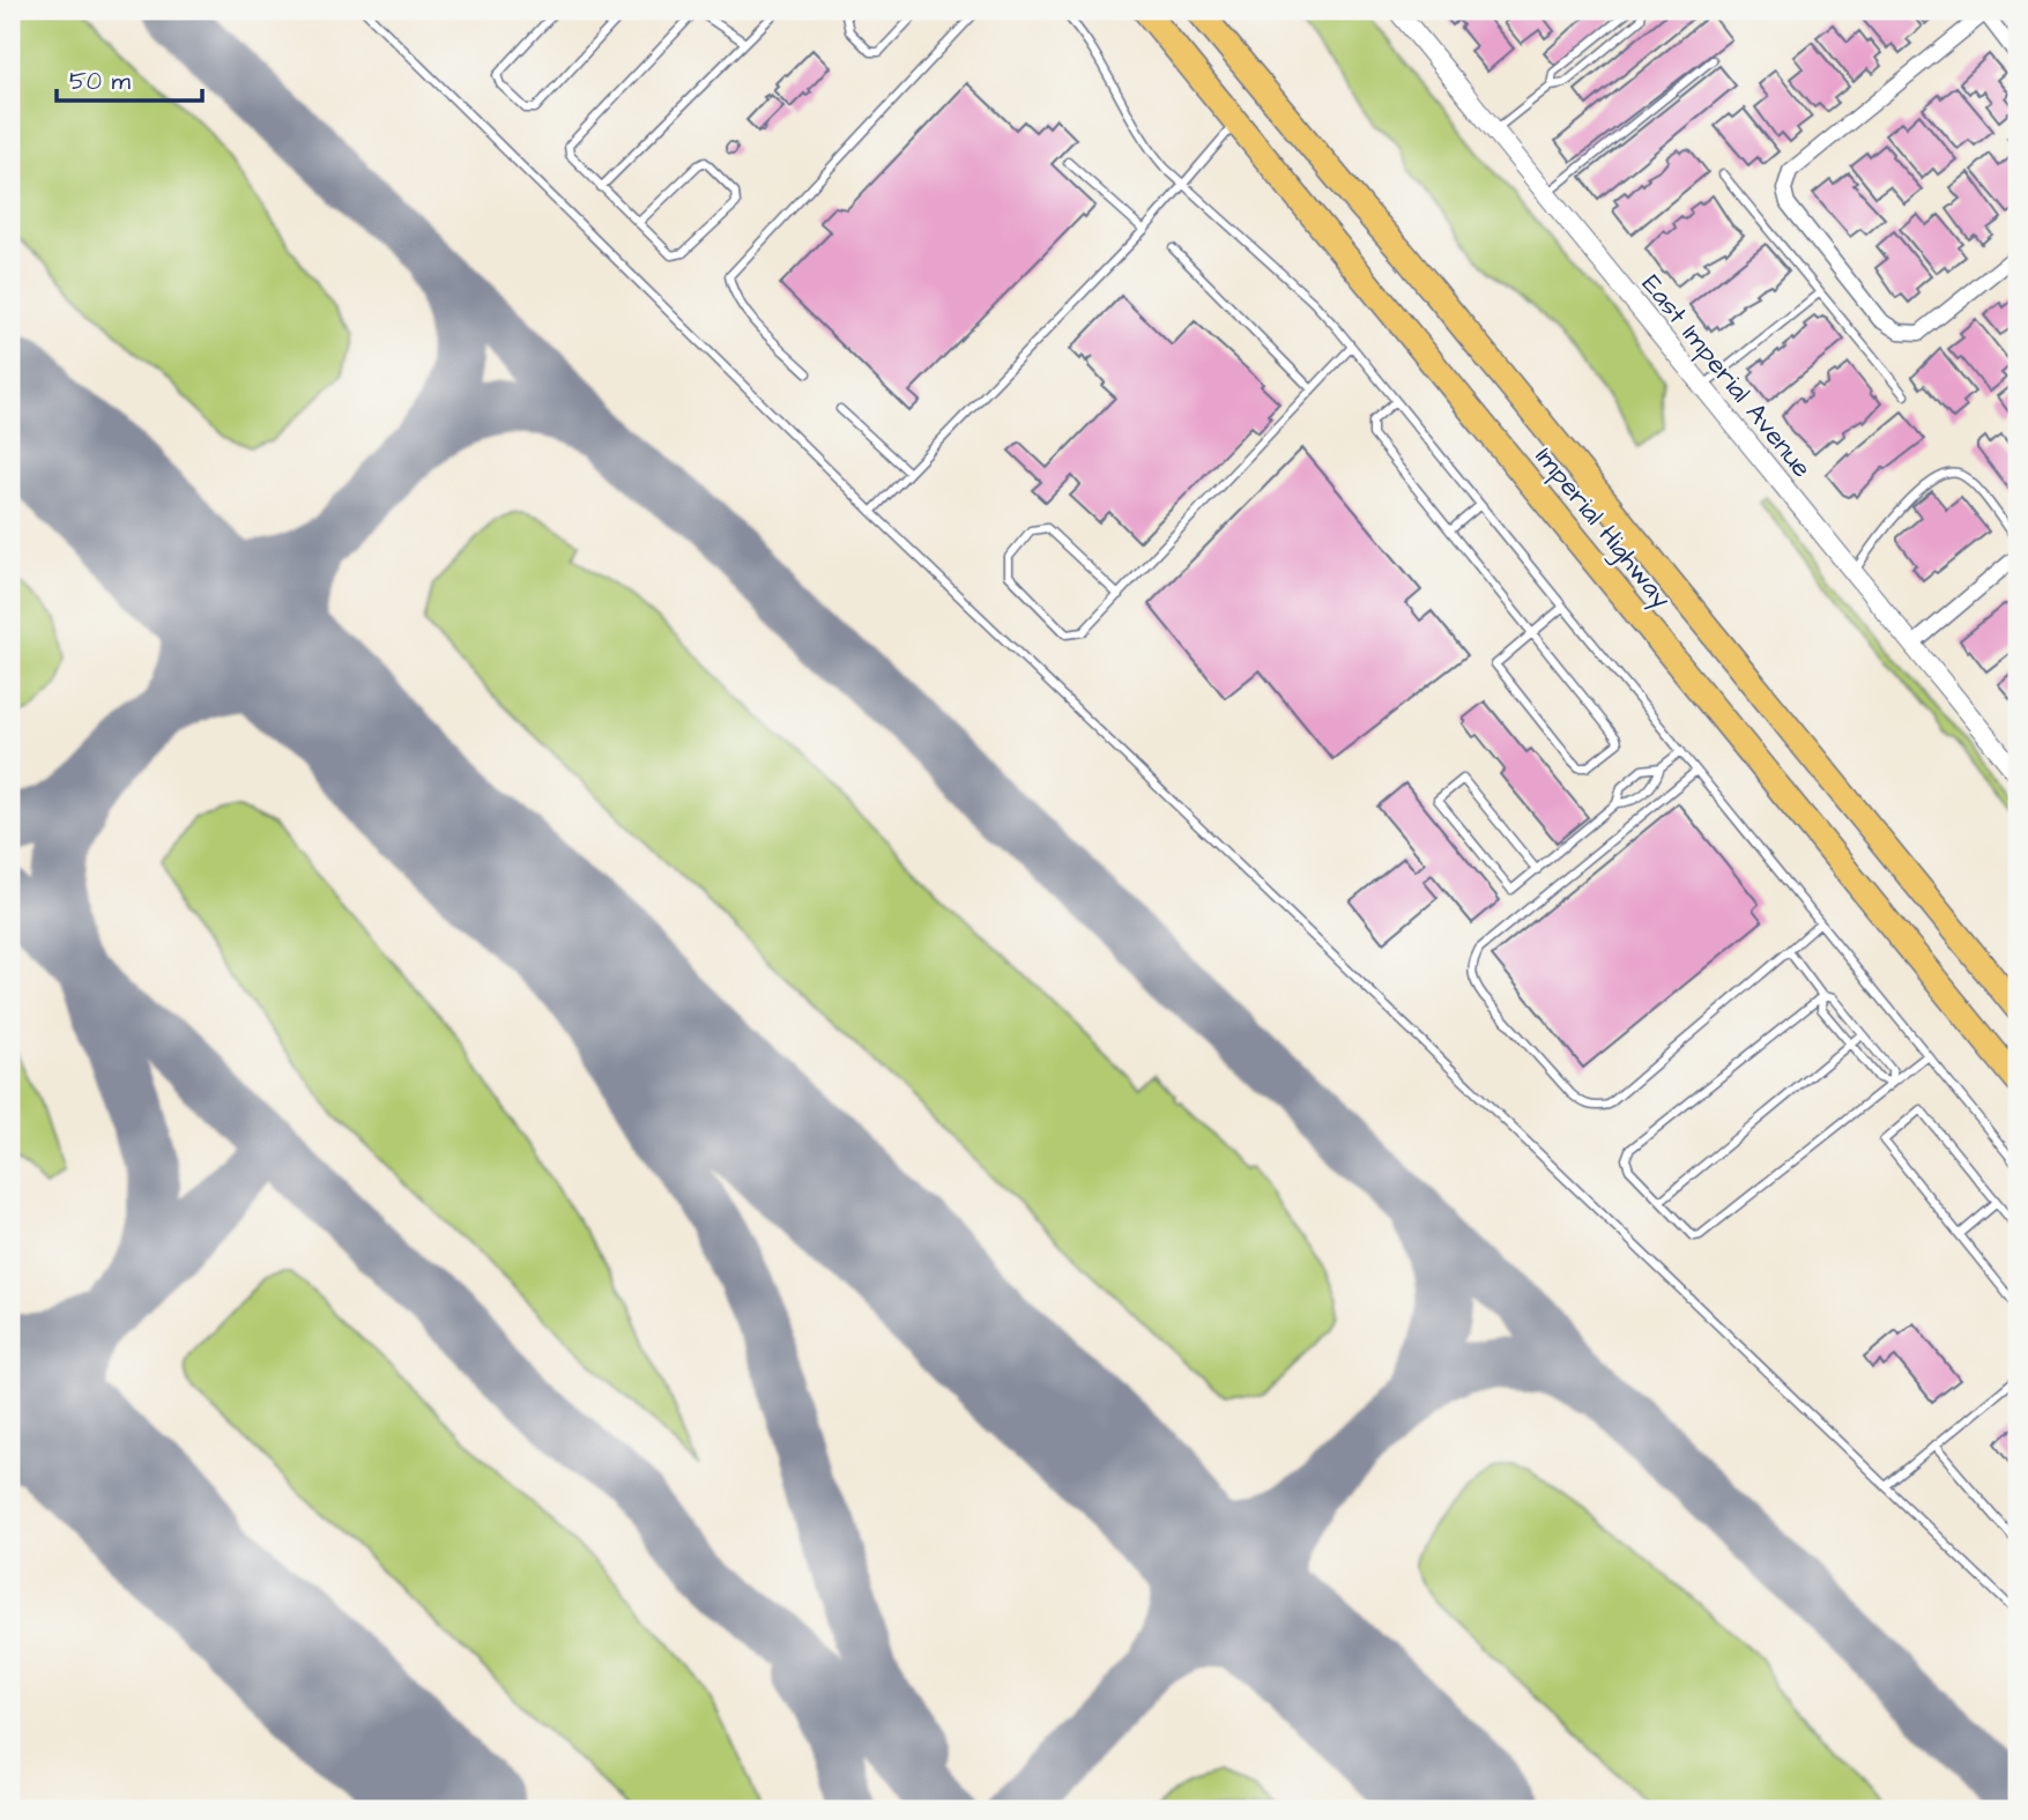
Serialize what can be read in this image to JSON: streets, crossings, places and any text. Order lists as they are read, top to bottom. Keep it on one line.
{"streets":{"main road":["Imperial Highway"],"street":["East Imperial Avenue"]},"scale_bar":"50 m"}
